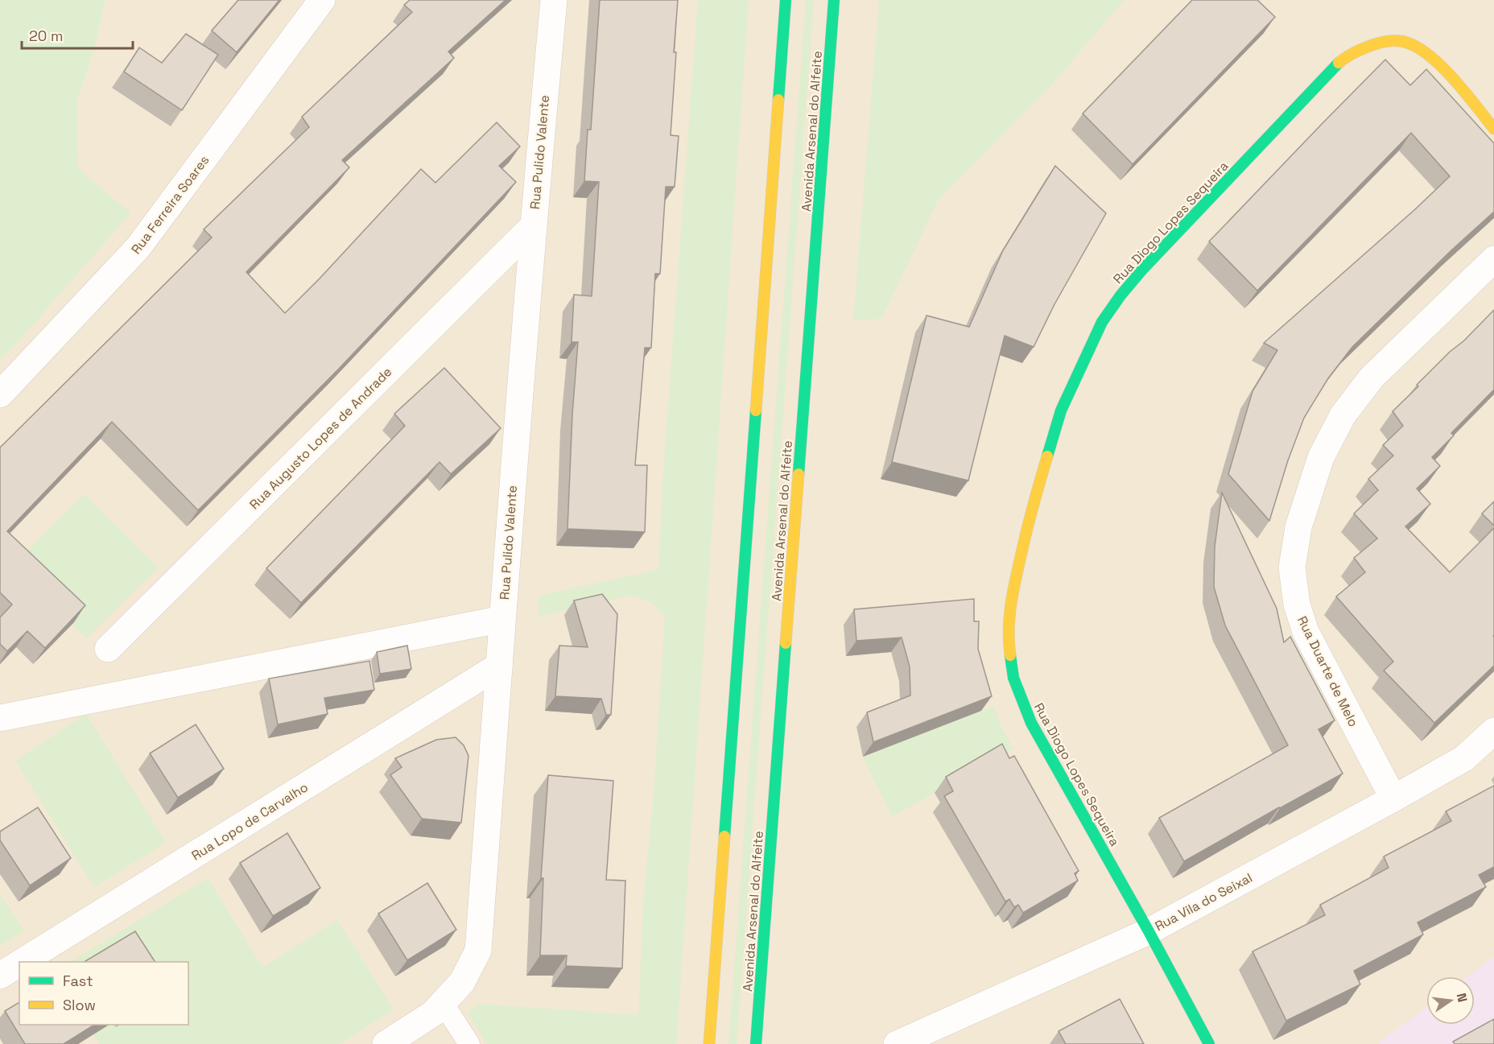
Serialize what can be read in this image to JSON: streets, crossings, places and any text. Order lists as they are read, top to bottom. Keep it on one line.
{"streets":{"main road":["Avenida Arsenal do Alfeite","Rua Diogo Lopes Sequeira"],"street":["Rua Pulido Valente","Rua Ferreira Soares","Rua Augusto Lopes de Andrade","Rua Duarte de Melo","Rua Lopo de Carvalho","Rua Vila do Seixal"]},"crossings":[["Rua Pulido Valente","Rua Augusto Lopes de Andrade"],["Rua Pulido Valente","Rua Lopo de Carvalho"],["Rua Diogo Lopes Sequeira","Rua Vila do Seixal"],["Rua Duarte de Melo","Rua Vila do Seixal"]],"legend":["Fast","Slow"],"scale_bar":"20 m","north":"right"}
